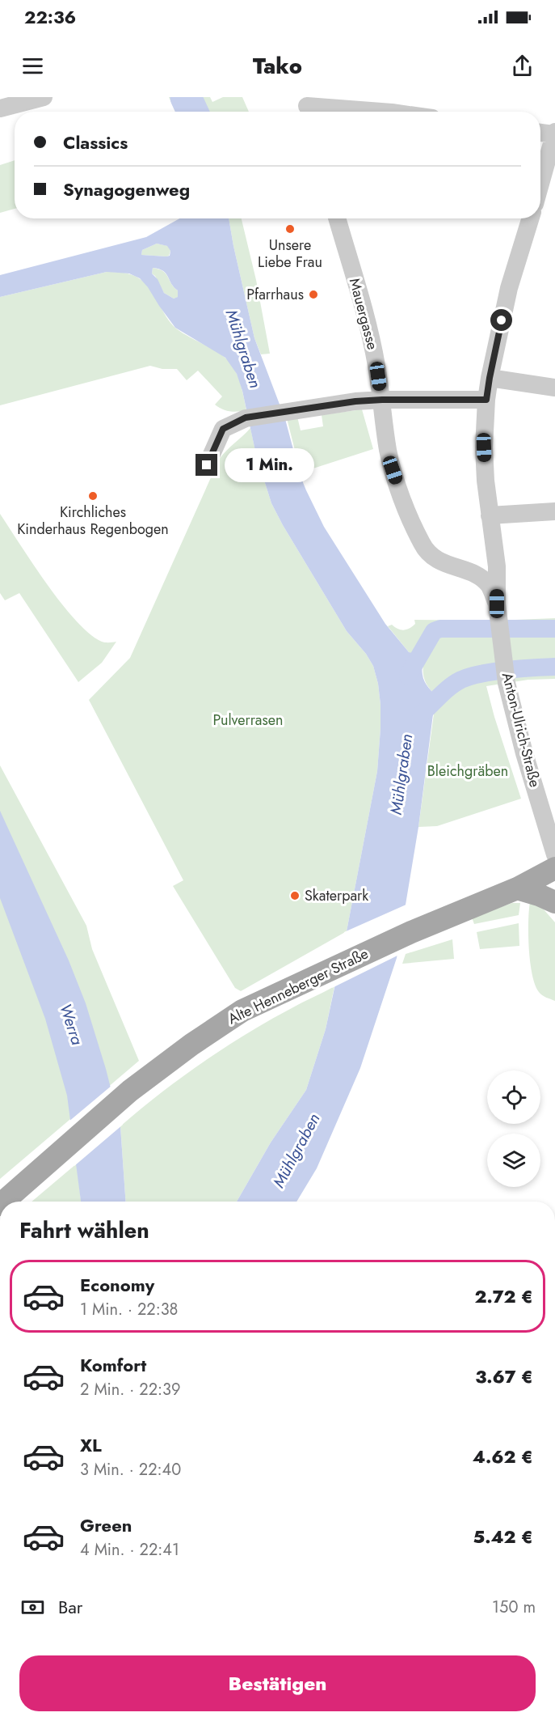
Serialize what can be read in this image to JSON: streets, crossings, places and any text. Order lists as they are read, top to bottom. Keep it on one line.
{"streets":{"main road":["Alte Henneberger Straße"],"street":["Mauergasse","Anton-Ulrich-Straße"]},"crossings":[["Mauergasse","Anton-Ulrich-Straße"]],"water":["Mühlgraben","Werra"],"parks":["Pulverrasen","Bleichgräben"],"places":["Unsere Liebe Frau","Pfarrhaus","Kirchliches Kinderhaus Regenbogen","Skaterpark"],"page":{"status":"22:36","header":"Tako","banner":["Classics","Synagogenweg"],"bubble":"1 Min.","heading":"Fahrt wählen","list":[{"name":"Economy","note":"1 Min. · 22:38","value":"2.72 €"},{"name":"Komfort","note":"2 Min. · 22:39","value":"3.67 €"},{"name":"XL","note":"3 Min. · 22:40","value":"4.62 €"},{"name":"Green","note":"4 Min. · 22:41","value":"5.42 €"}],"pay":["Bar","150 m"],"buttons":"Bestätigen"}}
